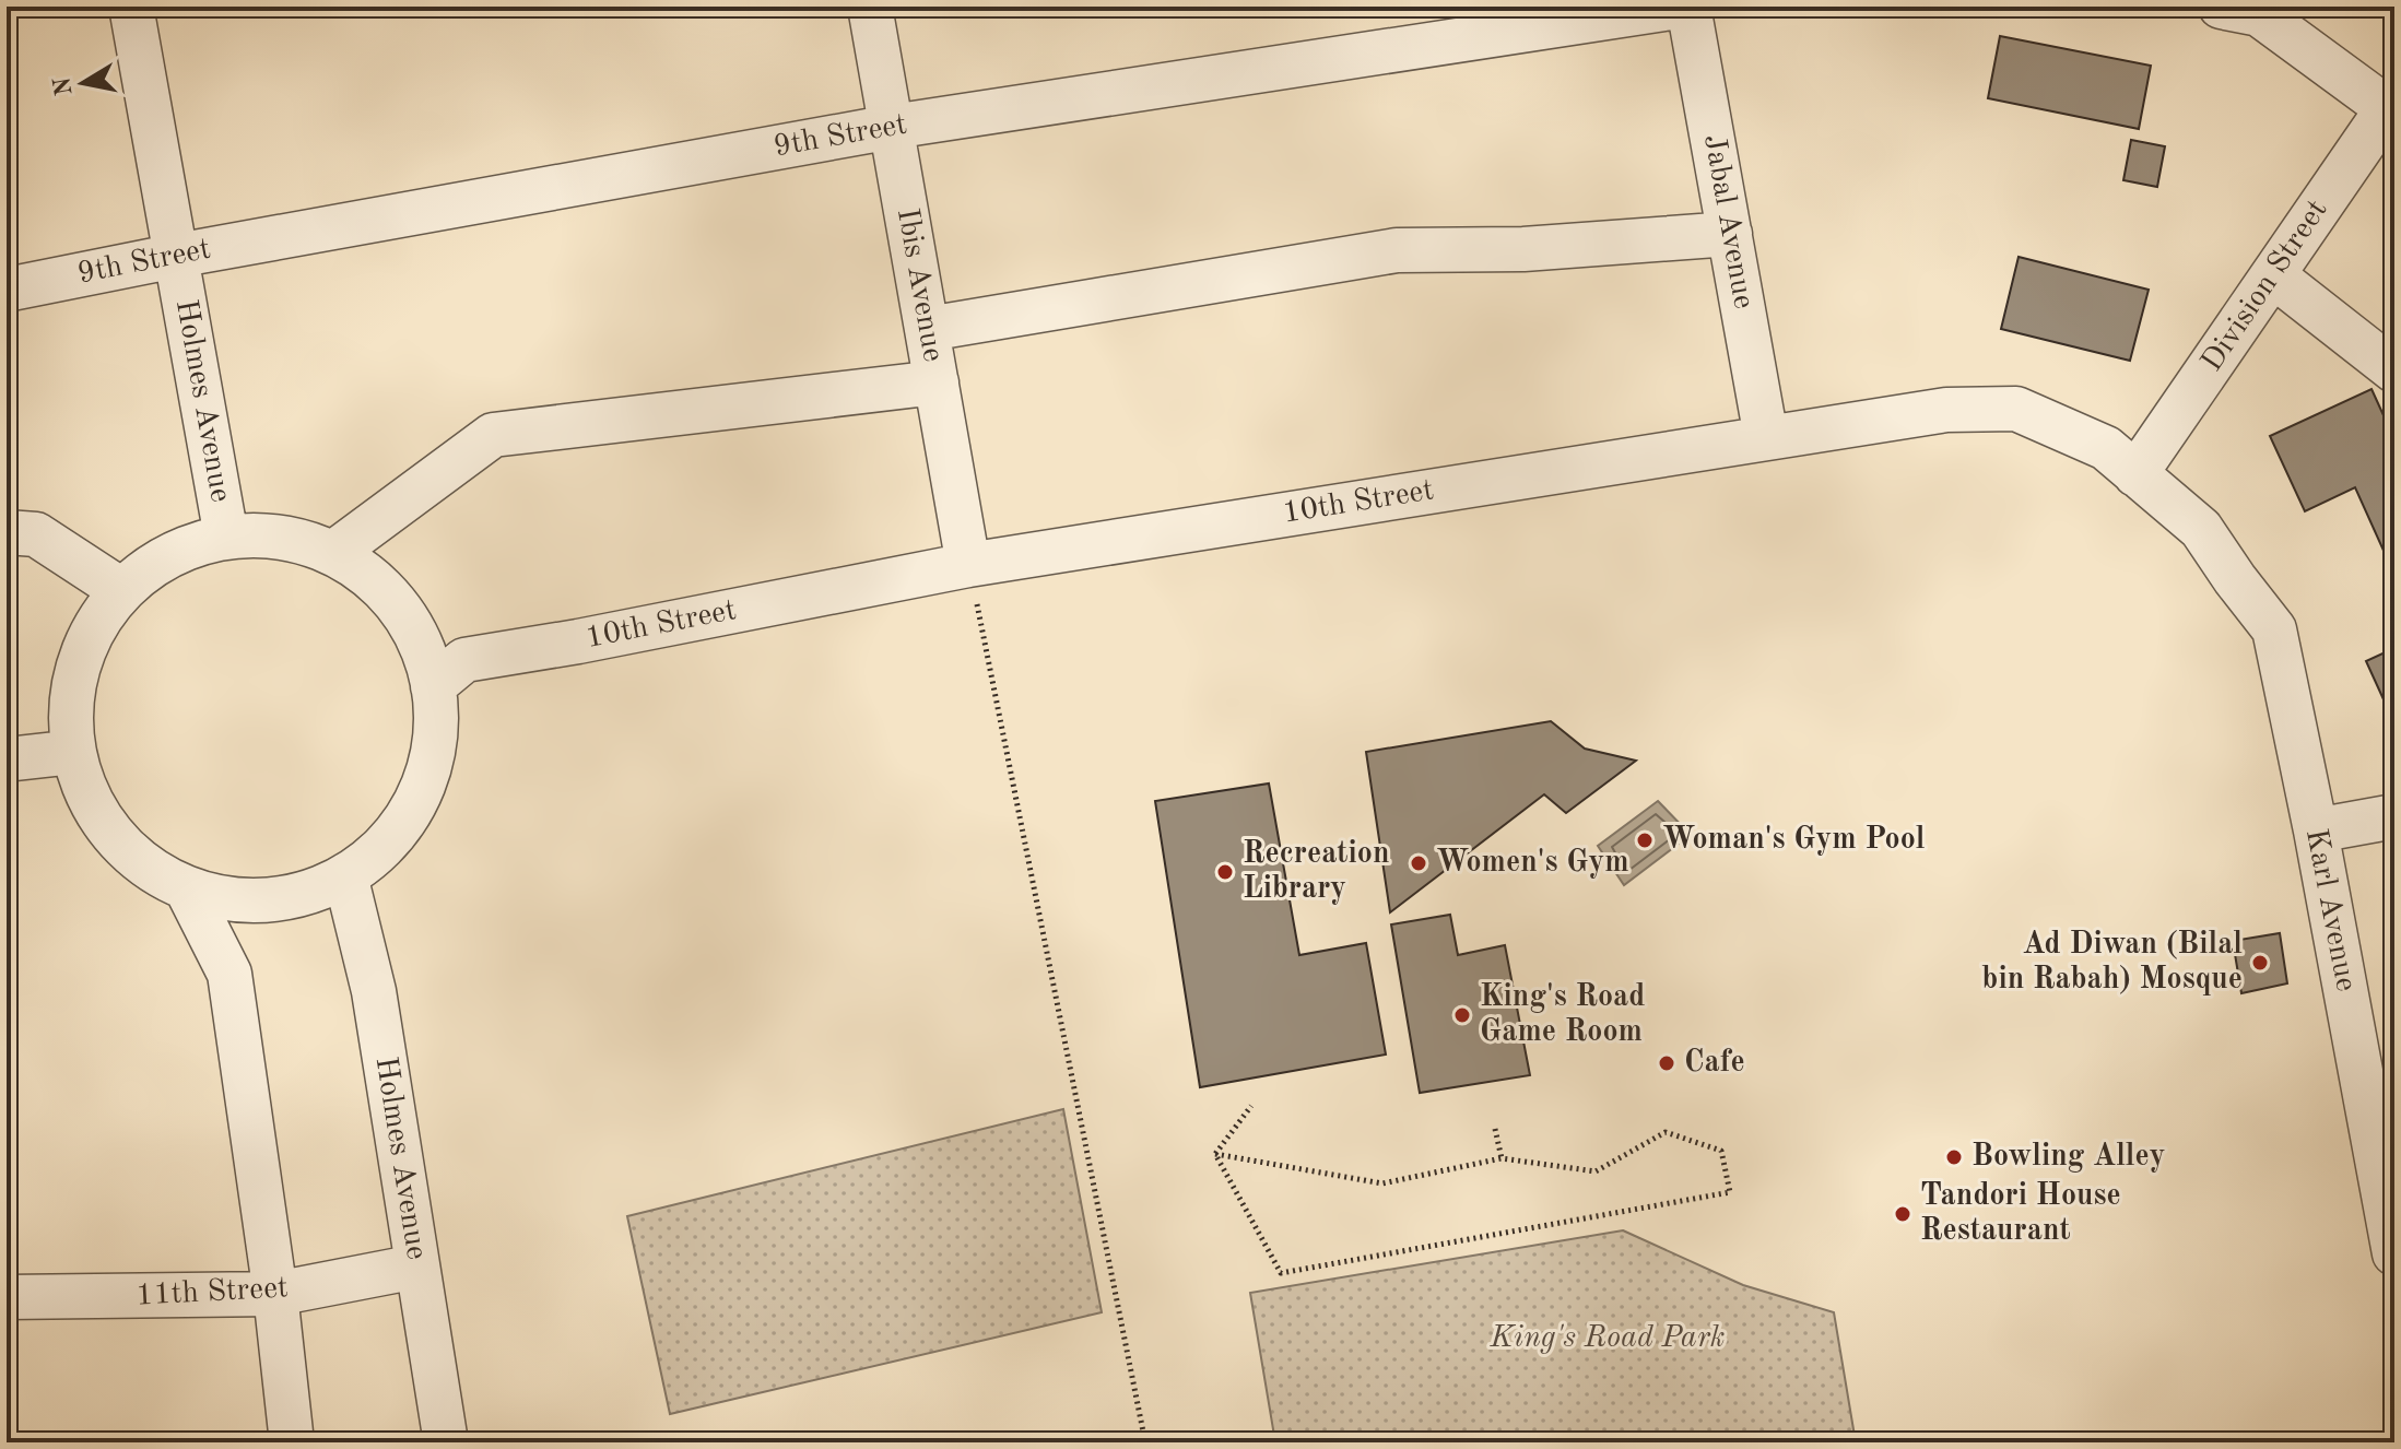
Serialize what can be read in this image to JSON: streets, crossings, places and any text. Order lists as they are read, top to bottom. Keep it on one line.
{"streets":{"street":["9th Street","Jabal Avenue","Ibis Avenue","Division Street","Holmes Avenue","10th Street","Karl Avenue","11th Street"]},"crossings":[["9th Street","Ibis Avenue"],["9th Street","Holmes Avenue"],["Jabal Avenue","10th Street"],["Ibis Avenue","10th Street"],["Division Street","10th Street"],["Holmes Avenue","11th Street"],["10th Street","Karl Avenue"]],"parks":["King's Road Park"],"places":["Woman's Gym Pool","Women's Gym","Recreation Library","Ad Diwan (Bilal bin Rabah) Mosque","King's Road Game Room","Cafe","Bowling Alley","Tandori House Restaurant"],"north":"left"}
